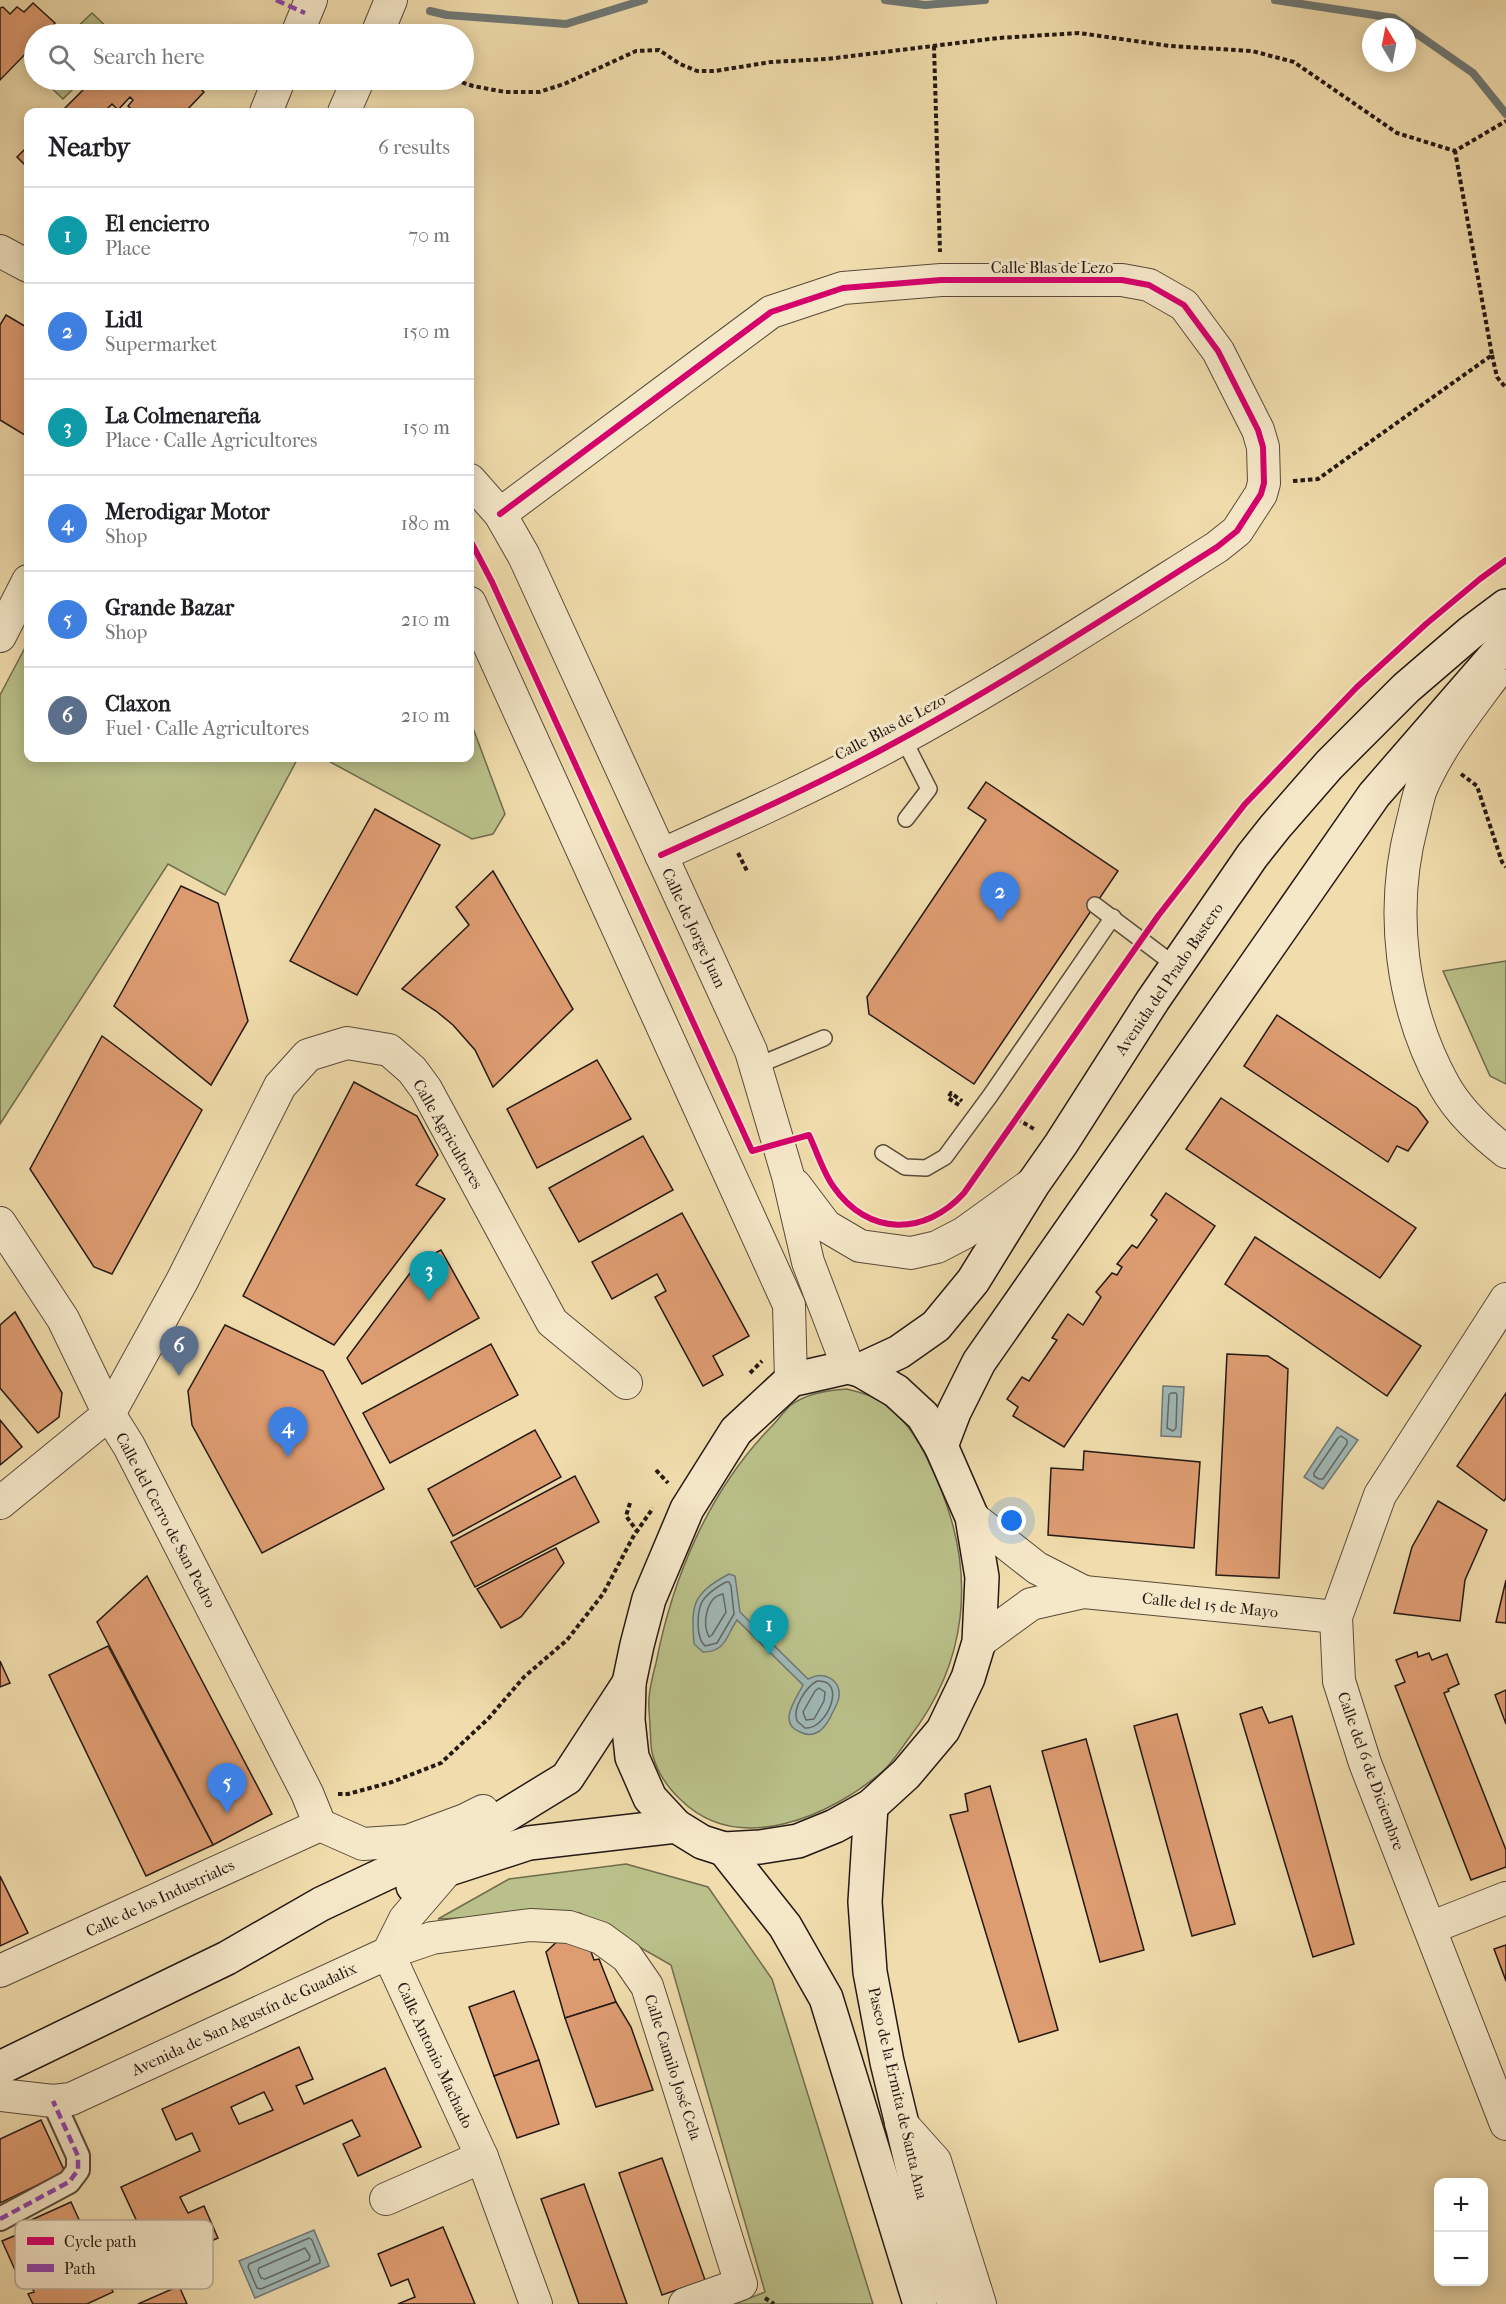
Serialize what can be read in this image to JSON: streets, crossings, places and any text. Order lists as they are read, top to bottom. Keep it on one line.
{"streets":{"main road":["Avenida del Prado Bastero","Paseo de la Ermita de Santa Ana"],"street":["Calle Blas de Lezo","Calle de Jorge Juan","Calle Agricultores","Calle del Cerro de San Pedro","Calle del 15 de Mayo","Calle del 6 de Diciembre","Calle de los Industriales","Avenida de San Agustín de Guadalix","Calle Antonio Machado","Calle Camilo José Cela"]},"crossings":[["Calle Blas de Lezo","Calle de Jorge Juan"],["Calle de Jorge Juan","Avenida del Prado Bastero"],["Calle Agricultores","Calle del Cerro de San Pedro"],["Calle del Cerro de San Pedro","Calle de los Industriales"],["Calle del 15 de Mayo","Calle del 6 de Diciembre"],["Avenida de San Agustín de Guadalix","Calle Antonio Machado"],["Avenida de San Agustín de Guadalix","Calle Camilo José Cela"],["Calle Antonio Machado","Calle Camilo José Cela"]],"legend":["Cycle path","Path"],"north":"top","page":{"search":"Search here","heading":["Nearby","6 results"],"list":[{"mark":"1","name":"El encierro","note":"Place","value":"70 m"},{"mark":"2","name":"Lidl","note":"Supermarket","value":"150 m"},{"mark":"3","name":"La Colmenareña","note":"Place · Calle Agricultores","value":"150 m"},{"mark":"4","name":"Merodigar Motor","note":"Shop","value":"180 m"},{"mark":"5","name":"Grande Bazar","note":"Shop","value":"210 m"},{"mark":"6","name":"Claxon","note":"Fuel · Calle Agricultores","value":"210 m"}],"pins":["2","3","6","4","1","5"],"map_buttons":["+","−"]}}
